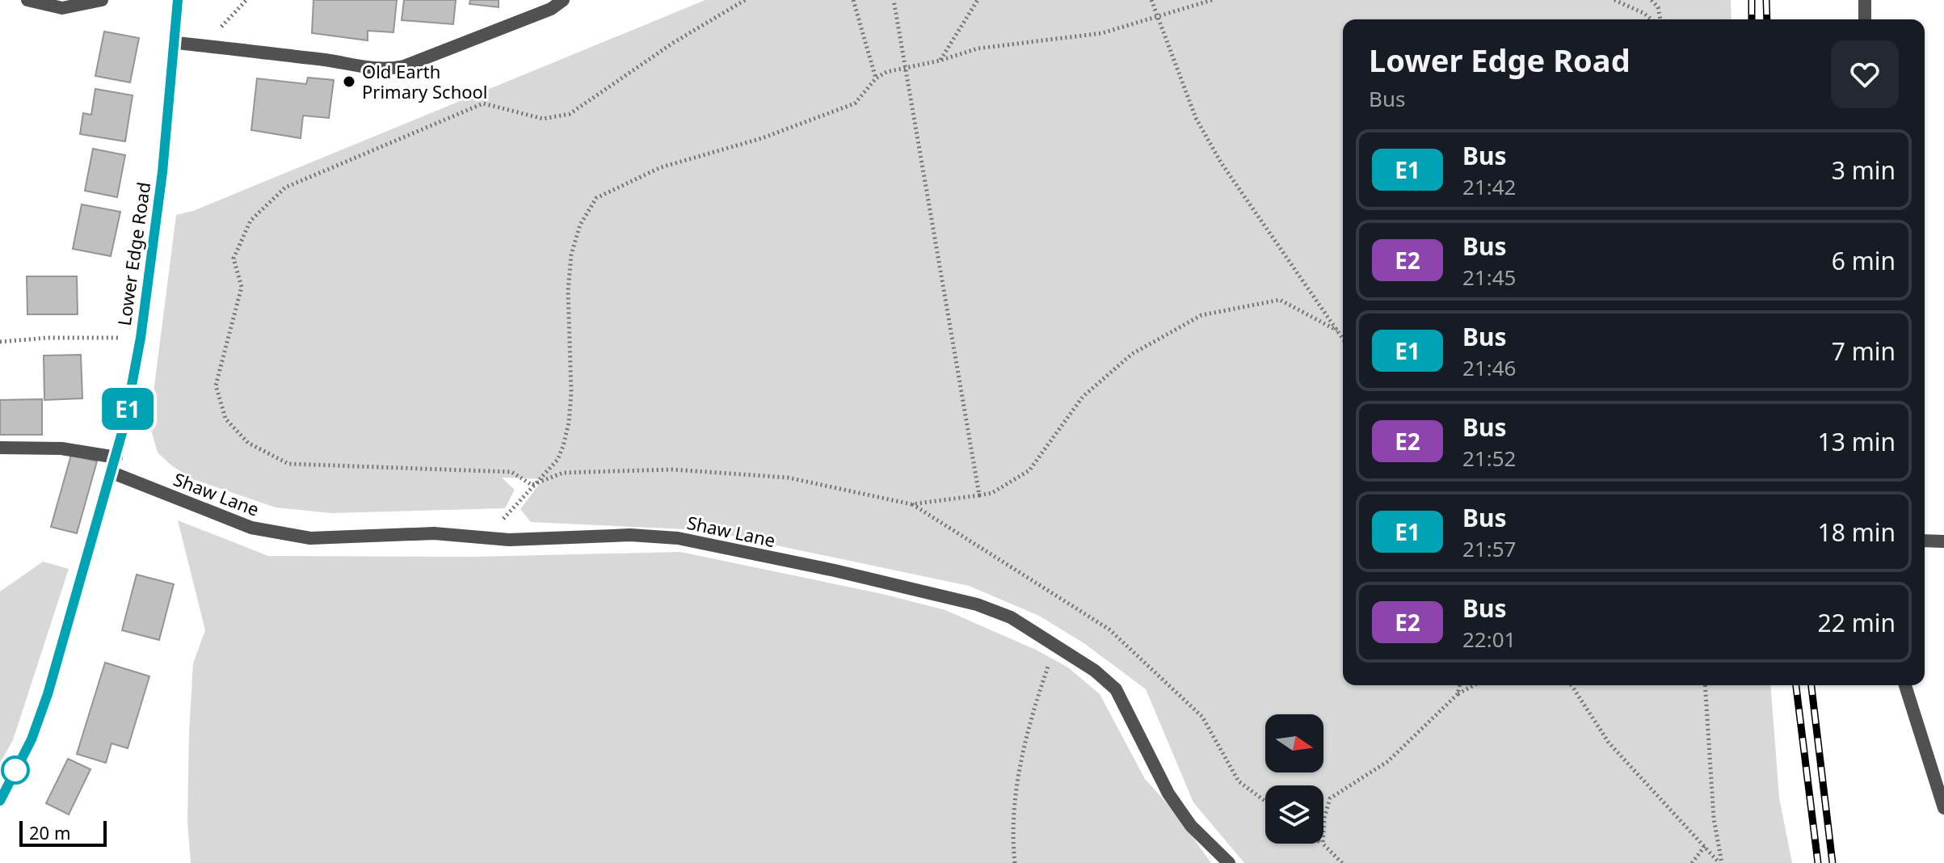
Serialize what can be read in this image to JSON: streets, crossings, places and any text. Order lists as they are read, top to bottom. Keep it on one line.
{"streets":{"street":["Lower Edge Road","Shaw Lane"]},"crossings":[["Lower Edge Road","Shaw Lane"]],"places":["Old Earth Primary School"],"lines":["bus line E1"],"scale_bar":"20 m","north":"right","page":{"on_map":"E1","heading":["Lower Edge Road","Bus"],"list":[{"mark":"E1","name":"Bus","note":"21:42","value":"3 min"},{"mark":"E2","name":"Bus","note":"21:45","value":"6 min"},{"mark":"E1","name":"Bus","note":"21:46","value":"7 min"},{"mark":"E2","name":"Bus","note":"21:52","value":"13 min"},{"mark":"E1","name":"Bus","note":"21:57","value":"18 min"},{"mark":"E2","name":"Bus","note":"22:01","value":"22 min"}],"scale":"20 m"}}
